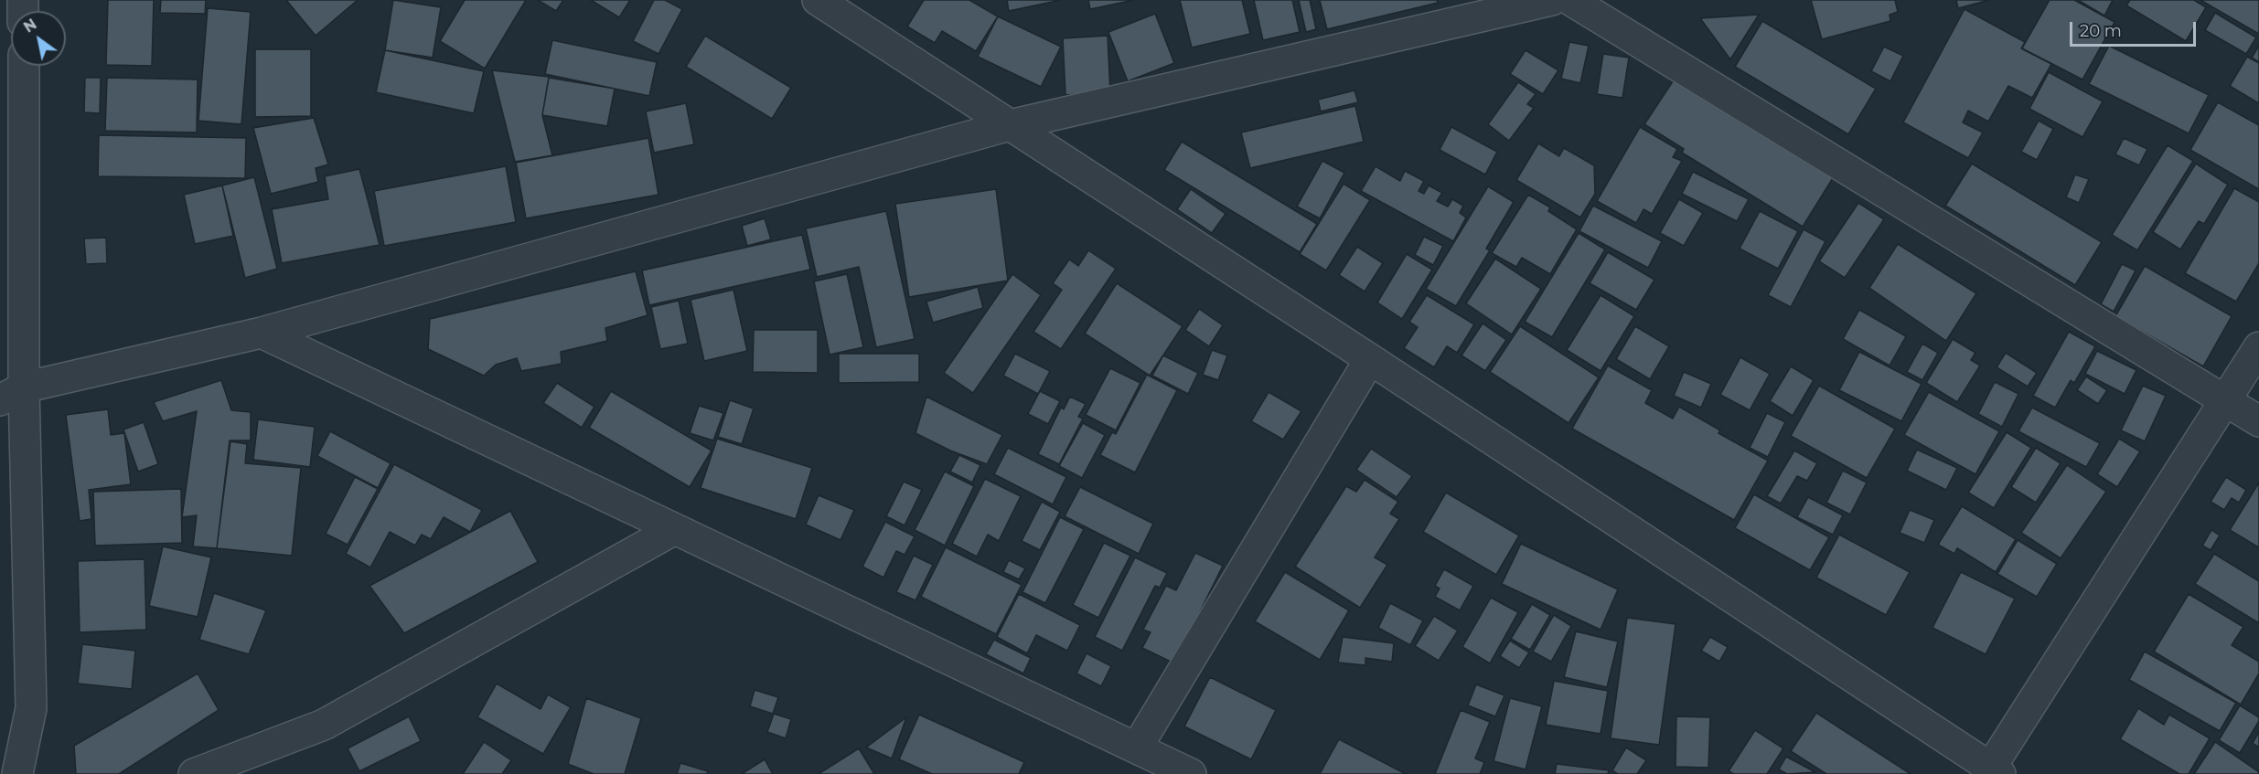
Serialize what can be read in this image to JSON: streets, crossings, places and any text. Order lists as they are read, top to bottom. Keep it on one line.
{"scale_bar":"20 m","north":"top left"}
